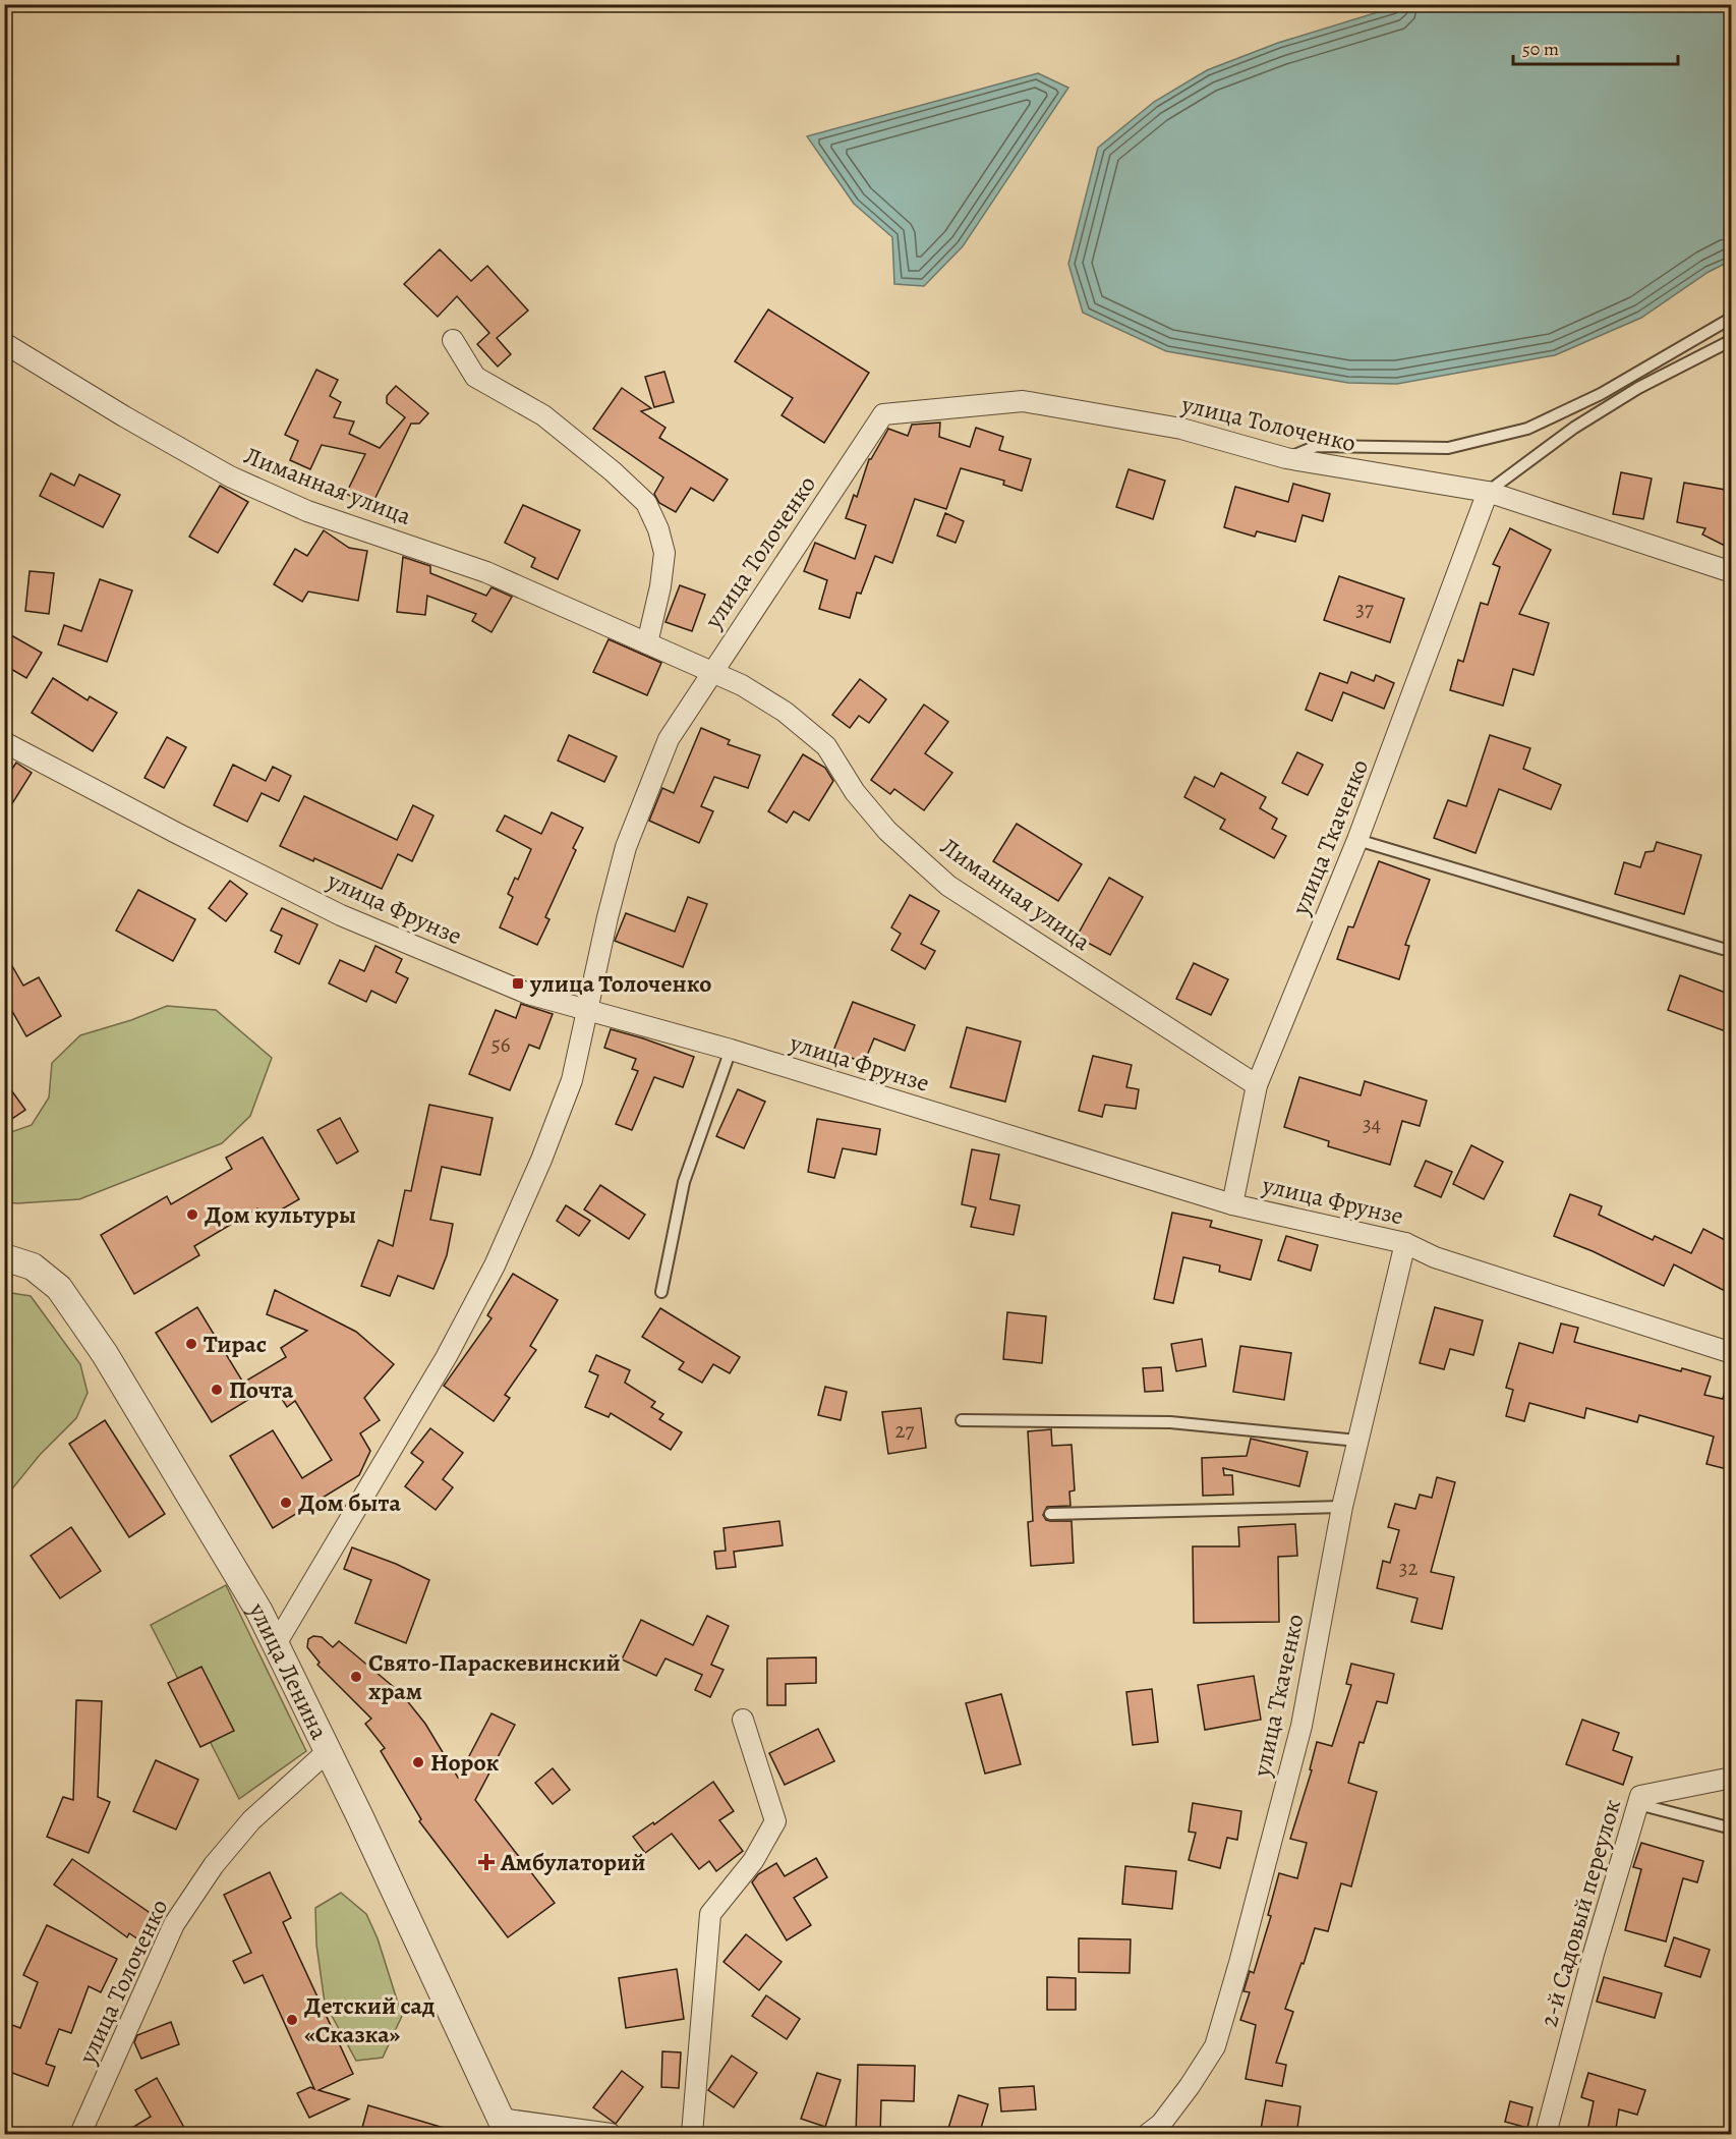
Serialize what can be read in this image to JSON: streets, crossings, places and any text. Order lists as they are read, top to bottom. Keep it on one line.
{"streets":{"street":["улица Толоченко","Лиманная улица","улица Ткаченко","улица Фрунзе","улица Ленина","2-й Садовый переулок"]},"crossings":[["улица Толоченко","Лиманная улица"],["улица Толоченко","улица Ткаченко"],["улица Толоченко","улица Фрунзе"],["улица Толоченко","улица Ленина"],["Лиманная улица","улица Ткаченко"],["улица Ткаченко","улица Фрунзе"]],"places":{"transit":["улица Толоченко"],"other":["Дом культуры","Тирас","Почта","Дом быта","Свято-Параскевинский храм","Норок","Детский сад «Сказка»"],"health":["Амбулаторий"]},"house_numbers":["37","56","34","27","32"],"scale_bar":"50 m"}
